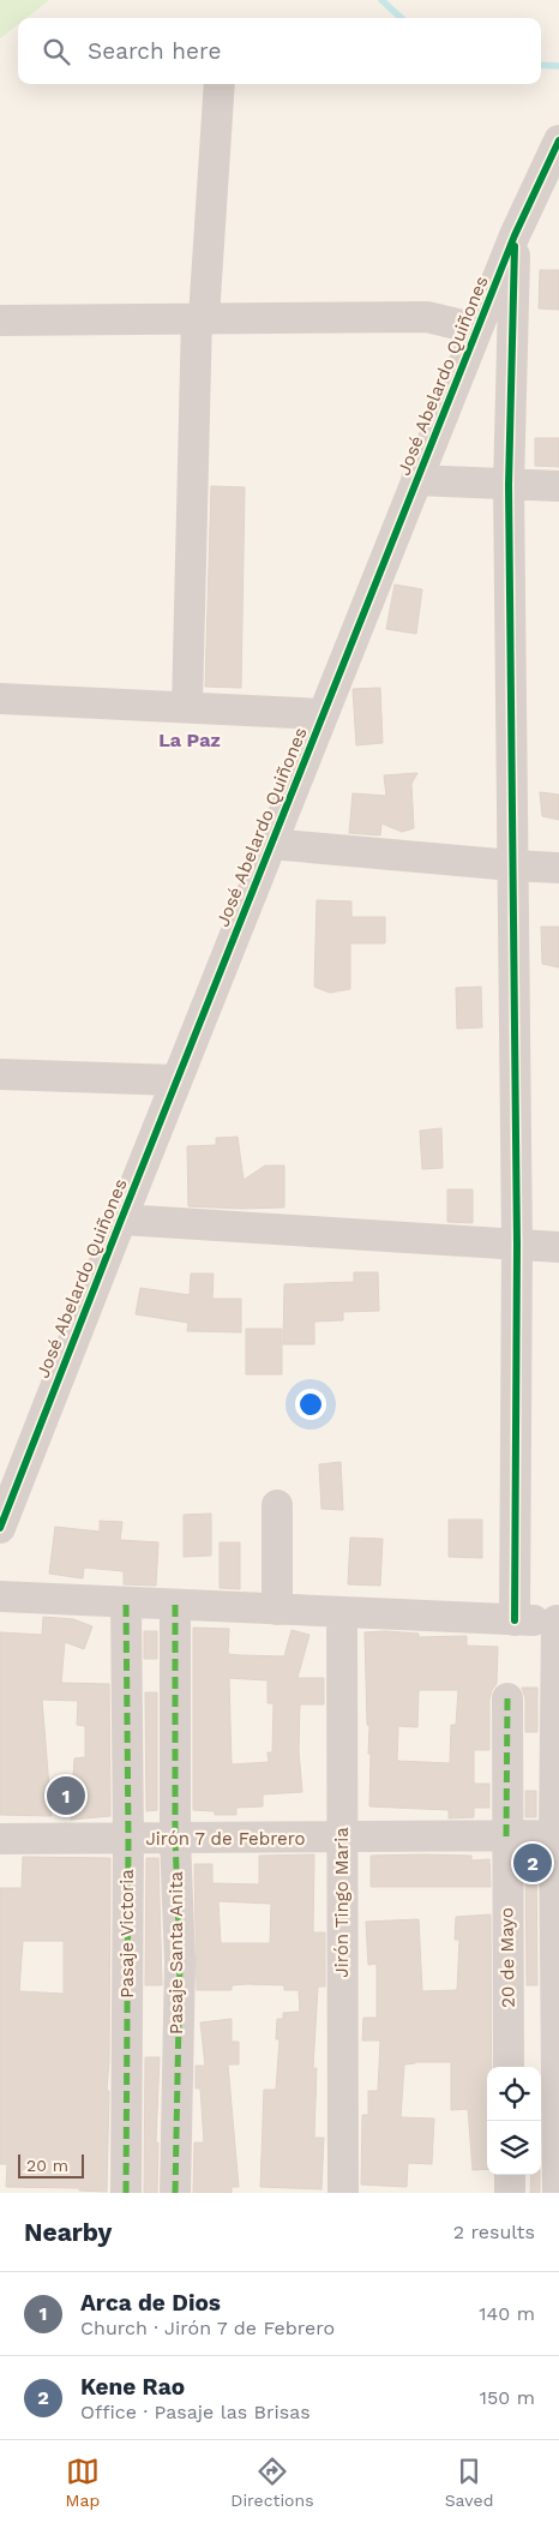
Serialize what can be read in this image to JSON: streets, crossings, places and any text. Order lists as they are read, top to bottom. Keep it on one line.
{"streets":{"street":["José Abelardo Quiñones","Jirón 7 de Febrero","Jirón Tingo Maria","Pasaje Victoria","Pasaje Santa Anita","20 de Mayo"]},"crossings":[["Jirón 7 de Febrero","Jirón Tingo Maria"],["Jirón 7 de Febrero","Pasaje Victoria"],["Jirón 7 de Febrero","Pasaje Santa Anita"],["Jirón 7 de Febrero","20 de Mayo"]],"districts":["La Paz"],"scale_bar":"20 m","page":{"search":"Search here","pins":["1","2"],"scale":"20 m","heading":["Nearby","2 results"],"list":[{"mark":"1","name":"Arca de Dios","note":"Church · Jirón 7 de Febrero","value":"140 m"},{"mark":"2","name":"Kene Rao","note":"Office · Pasaje las Brisas","value":"150 m"}],"nav":["Map","Directions","Saved"]}}
